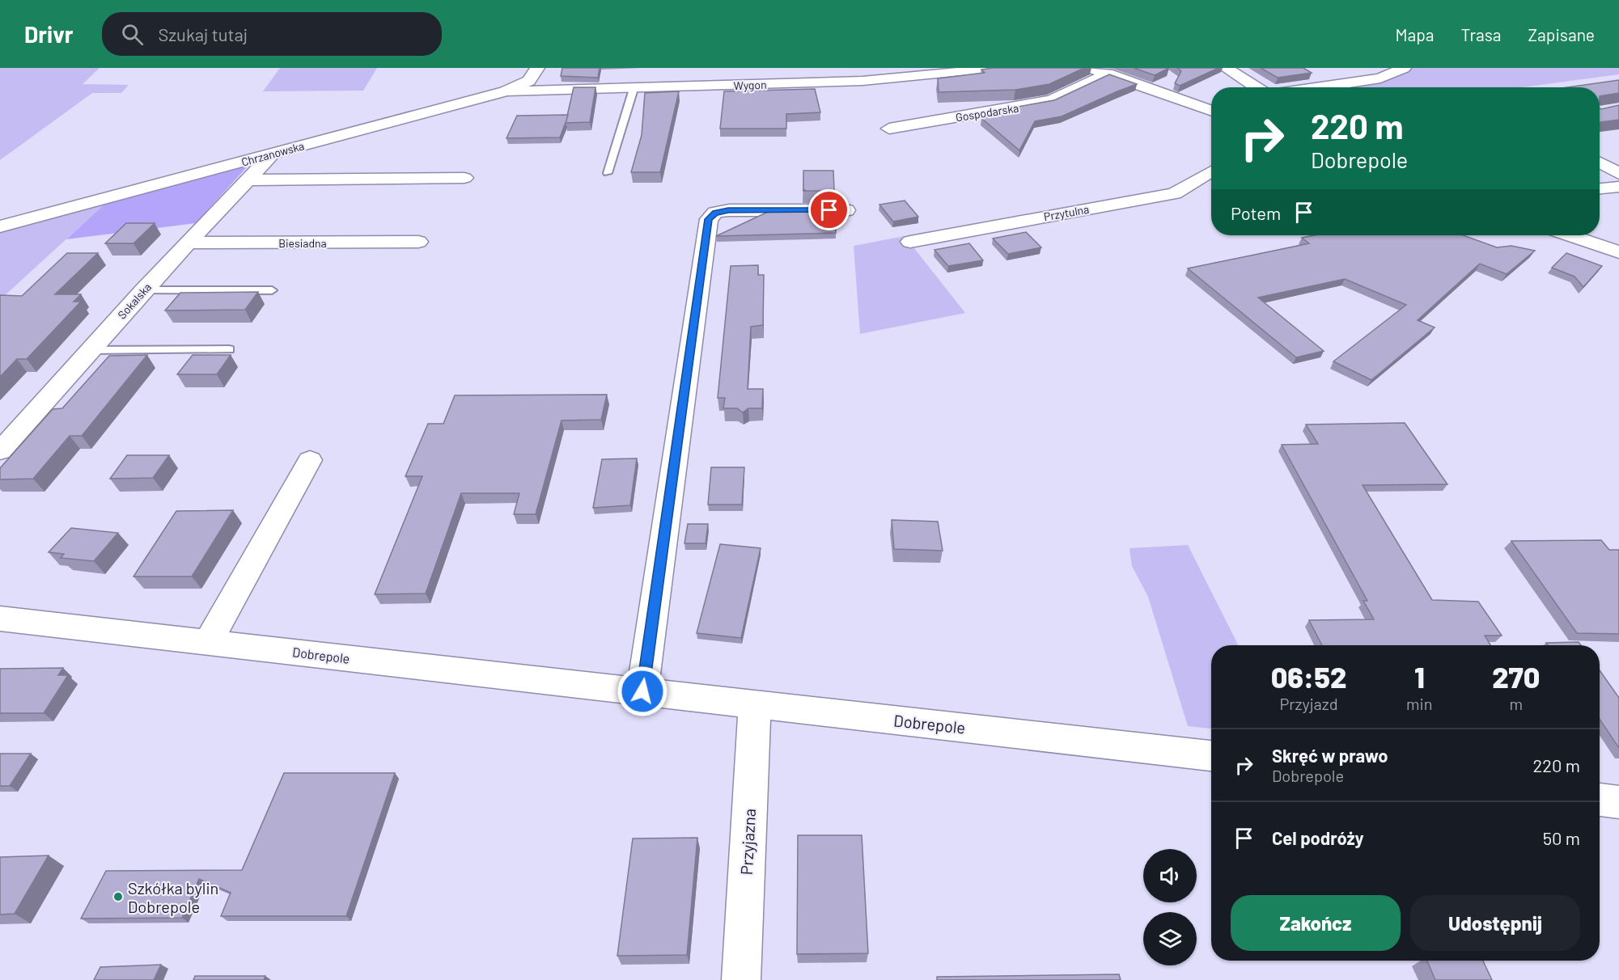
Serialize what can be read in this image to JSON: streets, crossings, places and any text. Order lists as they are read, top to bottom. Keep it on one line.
{"streets":{"street":["Wygon","Gospodarska","Chrzanowska","Przytulna","Biesiadna","Sokalska","Dobrepole","Przyjazna"]},"crossings":[["Wygon","Chrzanowska"],["Chrzanowska","Sokalska"],["Biesiadna","Sokalska"],["Dobrepole","Przyjazna"]],"places":["Szkółka bylin Dobrepole"],"page":{"header":"Drivr","search":"Szukaj tutaj","nav":["Mapa","Trasa","Zapisane"],"turn":["220 m","Dobrepole"],"then":"Potem","eta":["06:52","Przyjazd","1","min","270","m"],"list":[{"name":"Skręć w prawo","note":"Dobrepole","value":"220 m"},{"name":"Cel podróży","value":"50 m"}],"buttons":["Zakończ","Udostępnij"]}}
